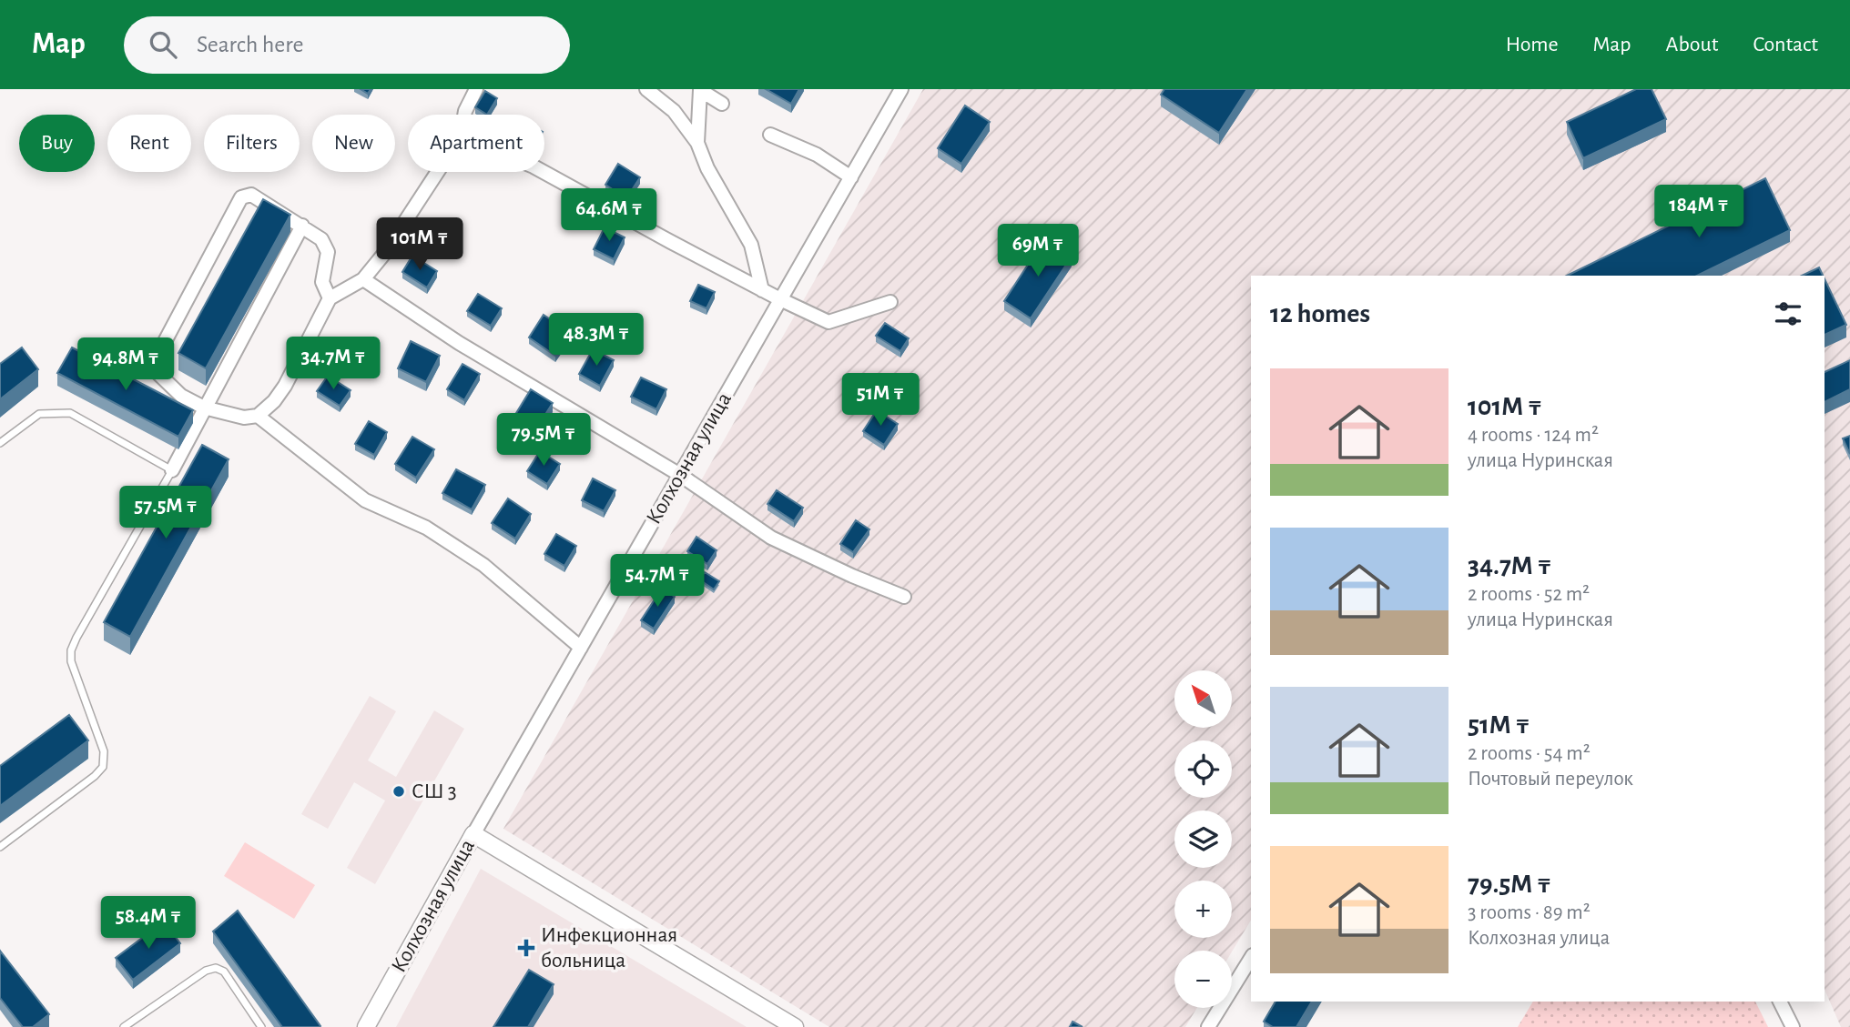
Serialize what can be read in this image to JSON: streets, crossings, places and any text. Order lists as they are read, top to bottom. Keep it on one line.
{"streets":{"street":["Колхозная улица"]},"places":{"other":["СШ 3"],"health":["Инфекционная больница"]},"north":"top left","page":{"header":"Map","search":"Search here","nav":["Home","Map","About","Contact"],"chip":["Buy","Rent","Filters","New","Apartment"],"price":["184M ₸","64.6M ₸","101M ₸","69M ₸","48.3M ₸","34.7M ₸","94.8M ₸","51M ₸","79.5M ₸","57.5M ₸","54.7M ₸","58.4M ₸"],"heading":"12 homes","list":[{"name":"101M ₸","note":"4 rooms · 124 m² · улица Нуринская"},{"name":"34.7M ₸","note":"2 rooms · 52 m² · улица Нуринская"},{"name":"51M ₸","note":"2 rooms · 54 m² · Почтовый переулок"},{"name":"79.5M ₸","note":"3 rooms · 89 m² · Колхозная улица"}],"map_buttons":["+","−"]}}
